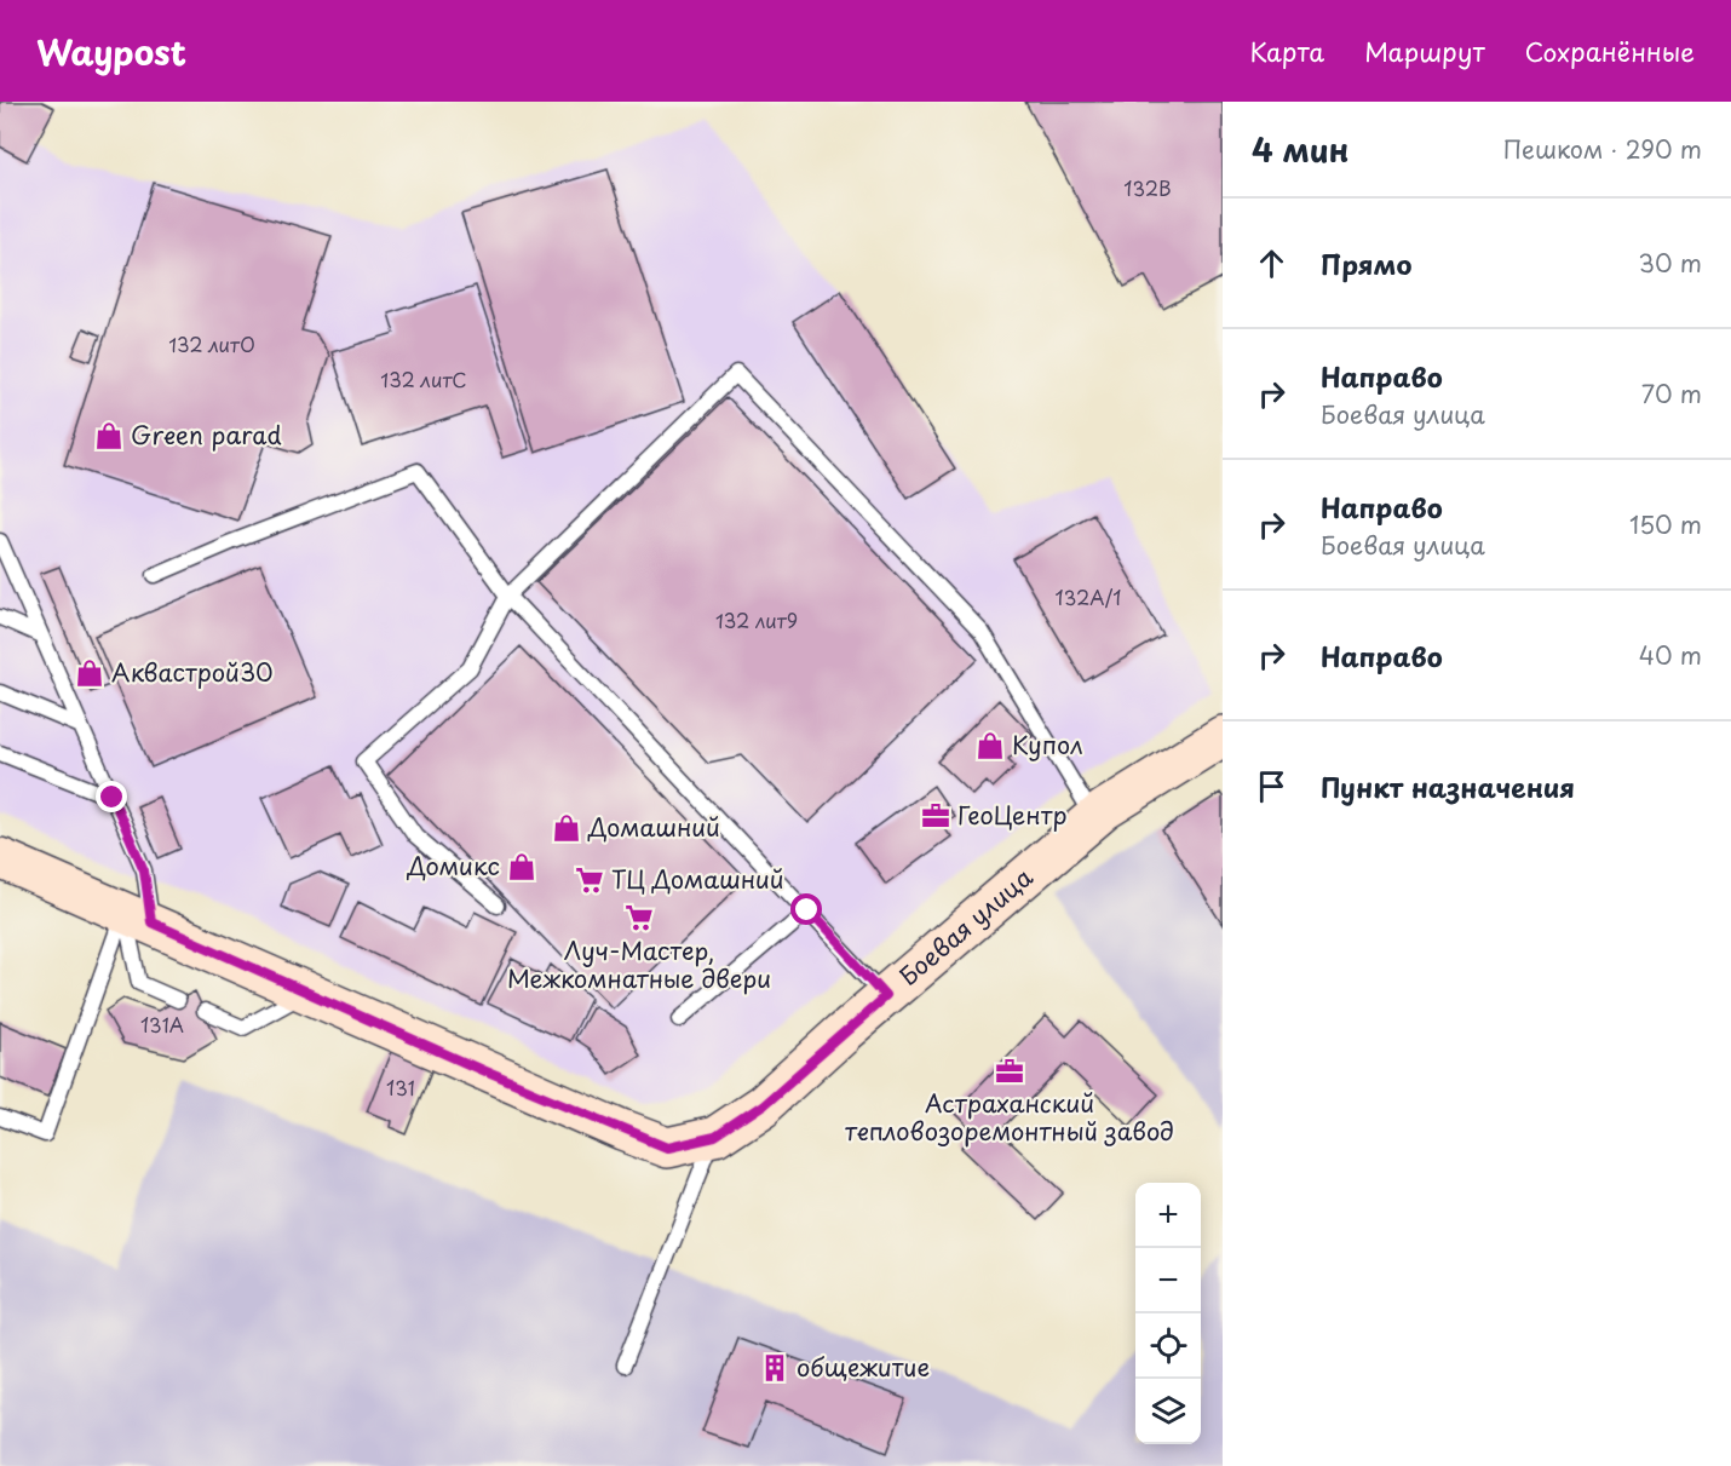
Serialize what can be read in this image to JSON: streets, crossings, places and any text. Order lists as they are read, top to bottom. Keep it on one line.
{"streets":{"main road":["Боевая улица"]},"places":{"shop":["Green parad","Аквастрой30","Купол","Домашний","Домикс"],"office":["ГеоЦентр","Астраханский тепловозоремонтный завод"],"supermarket":["ТЦ Домашний","Луч-Мастер, Межкомнатные двери"],"building":["общежитие"]},"house_numbers":["132В","132 литО","132 литС","132А/1","132 лит9","131А","131"],"page":{"header":"Waypost","nav":["Карта","Маршрут","Сохранённые"],"heading":["4 мин","Пешком · 290 m"],"list":[["Прямо","30 m"],["Направо","Боевая улица","70 m"],["Направо","Боевая улица","150 m"],["Направо","40 m"],"Пункт назначения"],"map_buttons":["+","−"]}}
